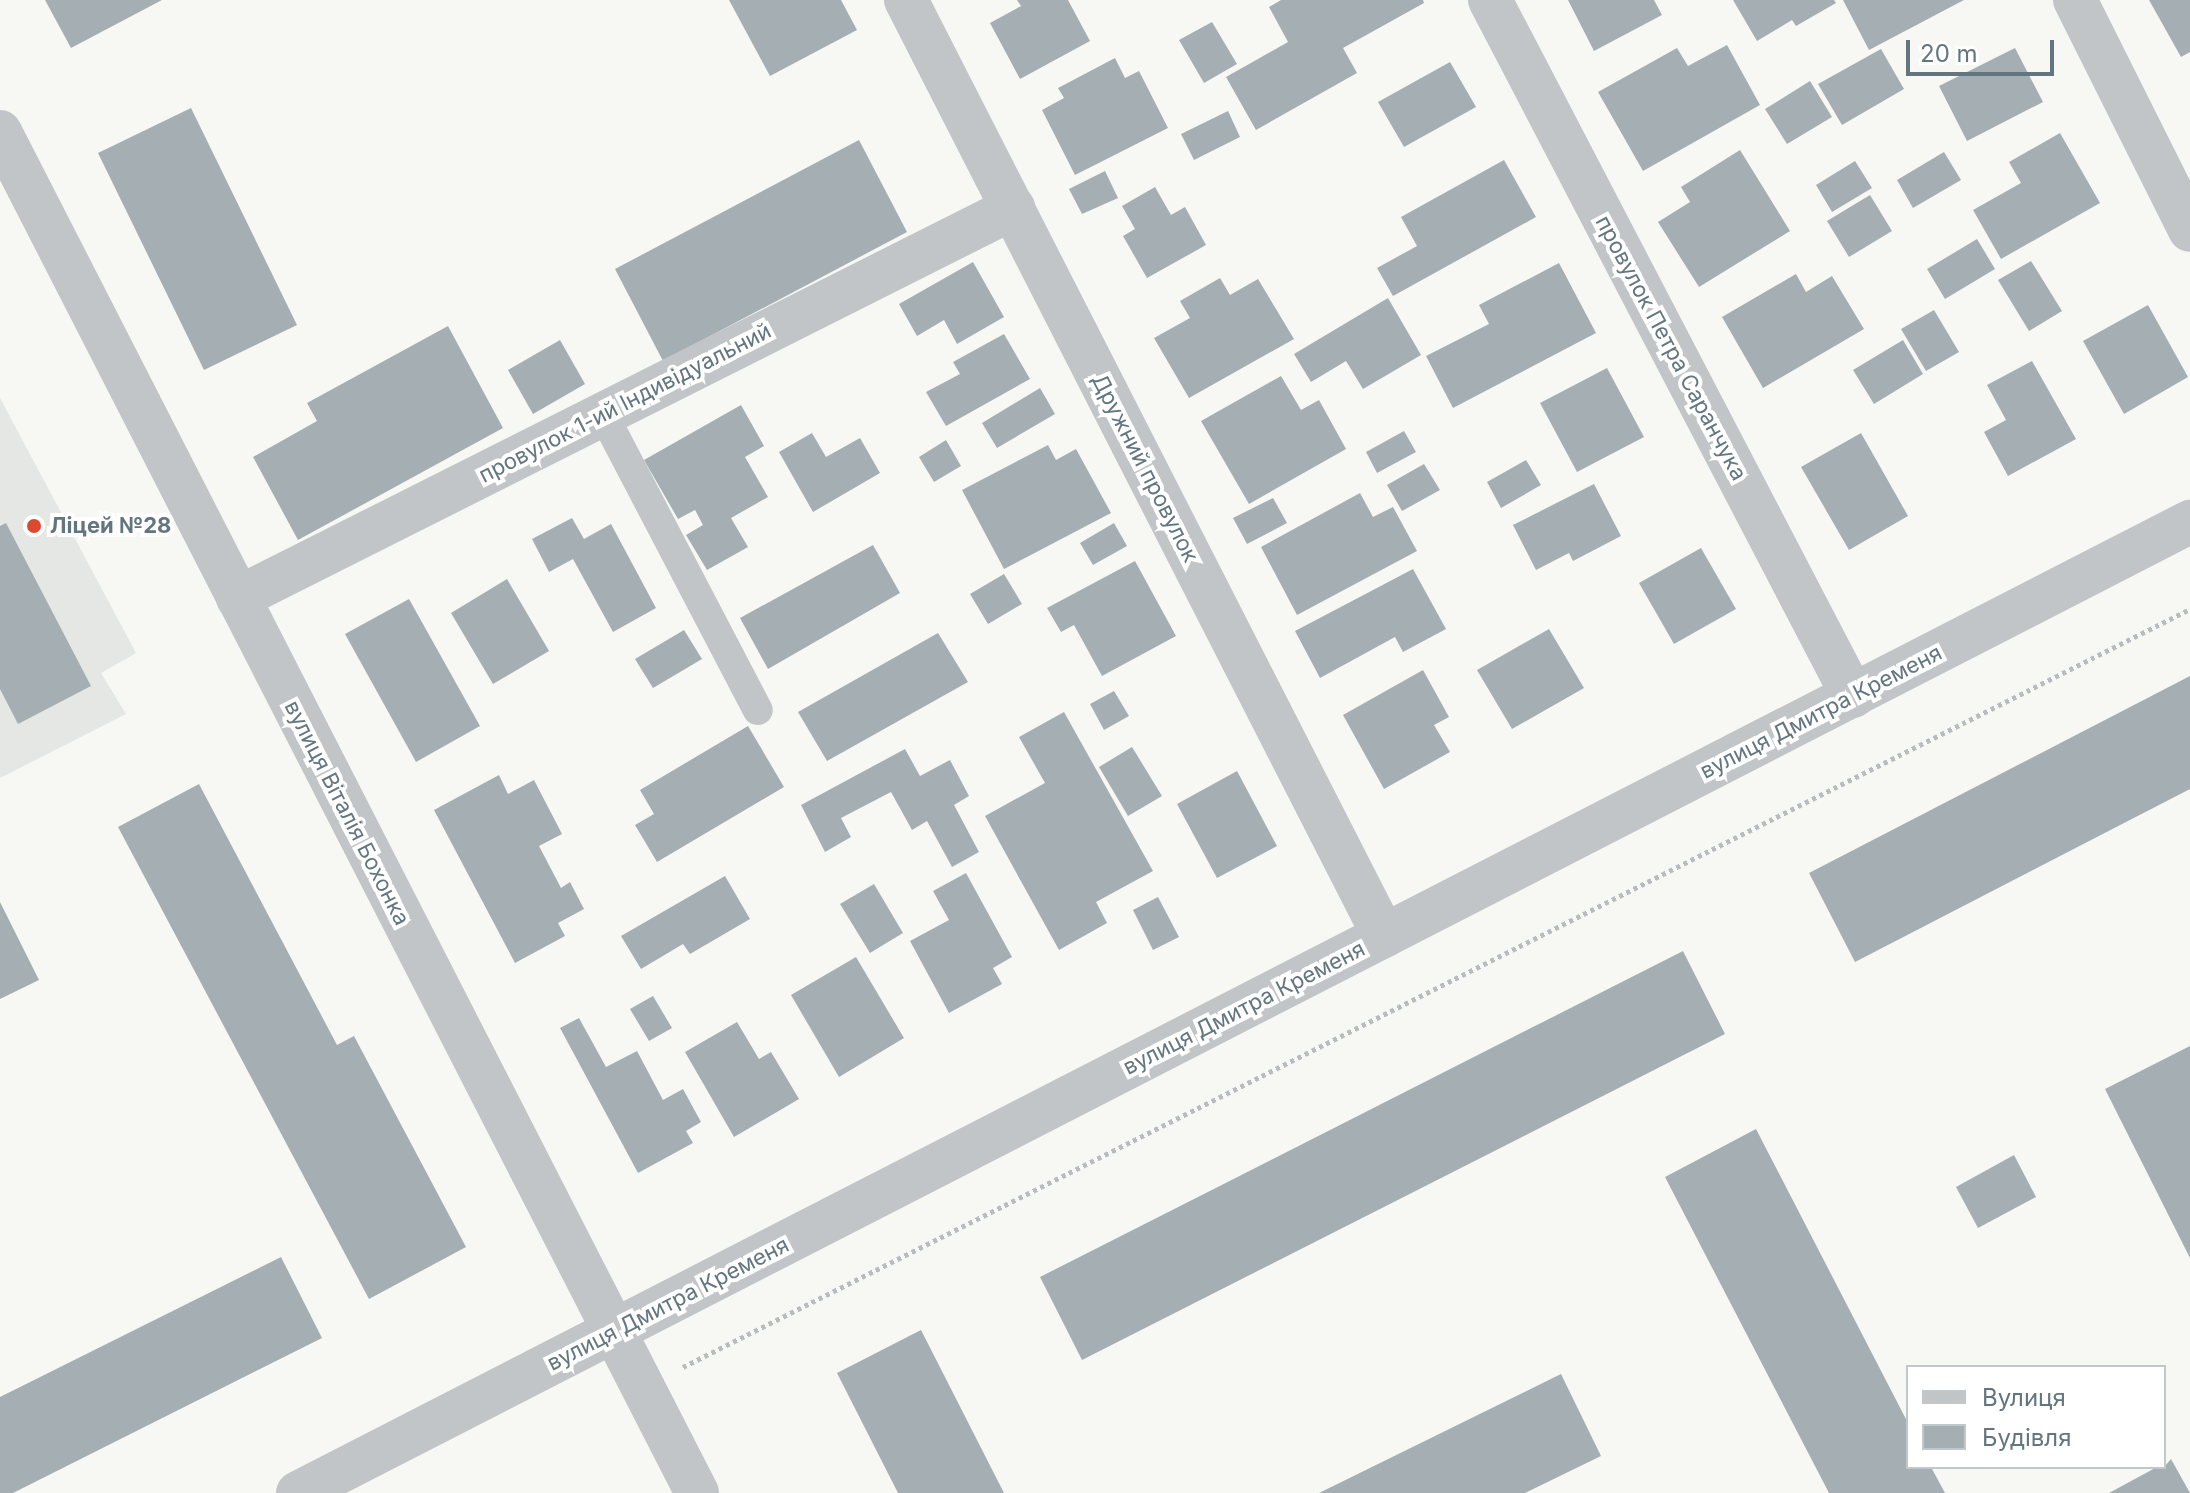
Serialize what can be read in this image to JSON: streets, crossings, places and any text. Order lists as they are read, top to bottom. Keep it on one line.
{"streets":{"street":["провулок Петра Саранчука","провулок 1-ий Індивідуальний","Дружний провулок","вулиця Дмитра Кременя","вулиця Віталія Бохонка"]},"crossings":[["провулок Петра Саранчука","вулиця Дмитра Кременя"],["провулок 1-ий Індивідуальний","Дружний провулок"],["провулок 1-ий Індивідуальний","вулиця Віталія Бохонка"],["Дружний провулок","вулиця Дмитра Кременя"],["вулиця Дмитра Кременя","вулиця Віталія Бохонка"]],"places":["Ліцей №28"],"legend":["Вулиця","Будівля"],"scale_bar":"20 m"}
